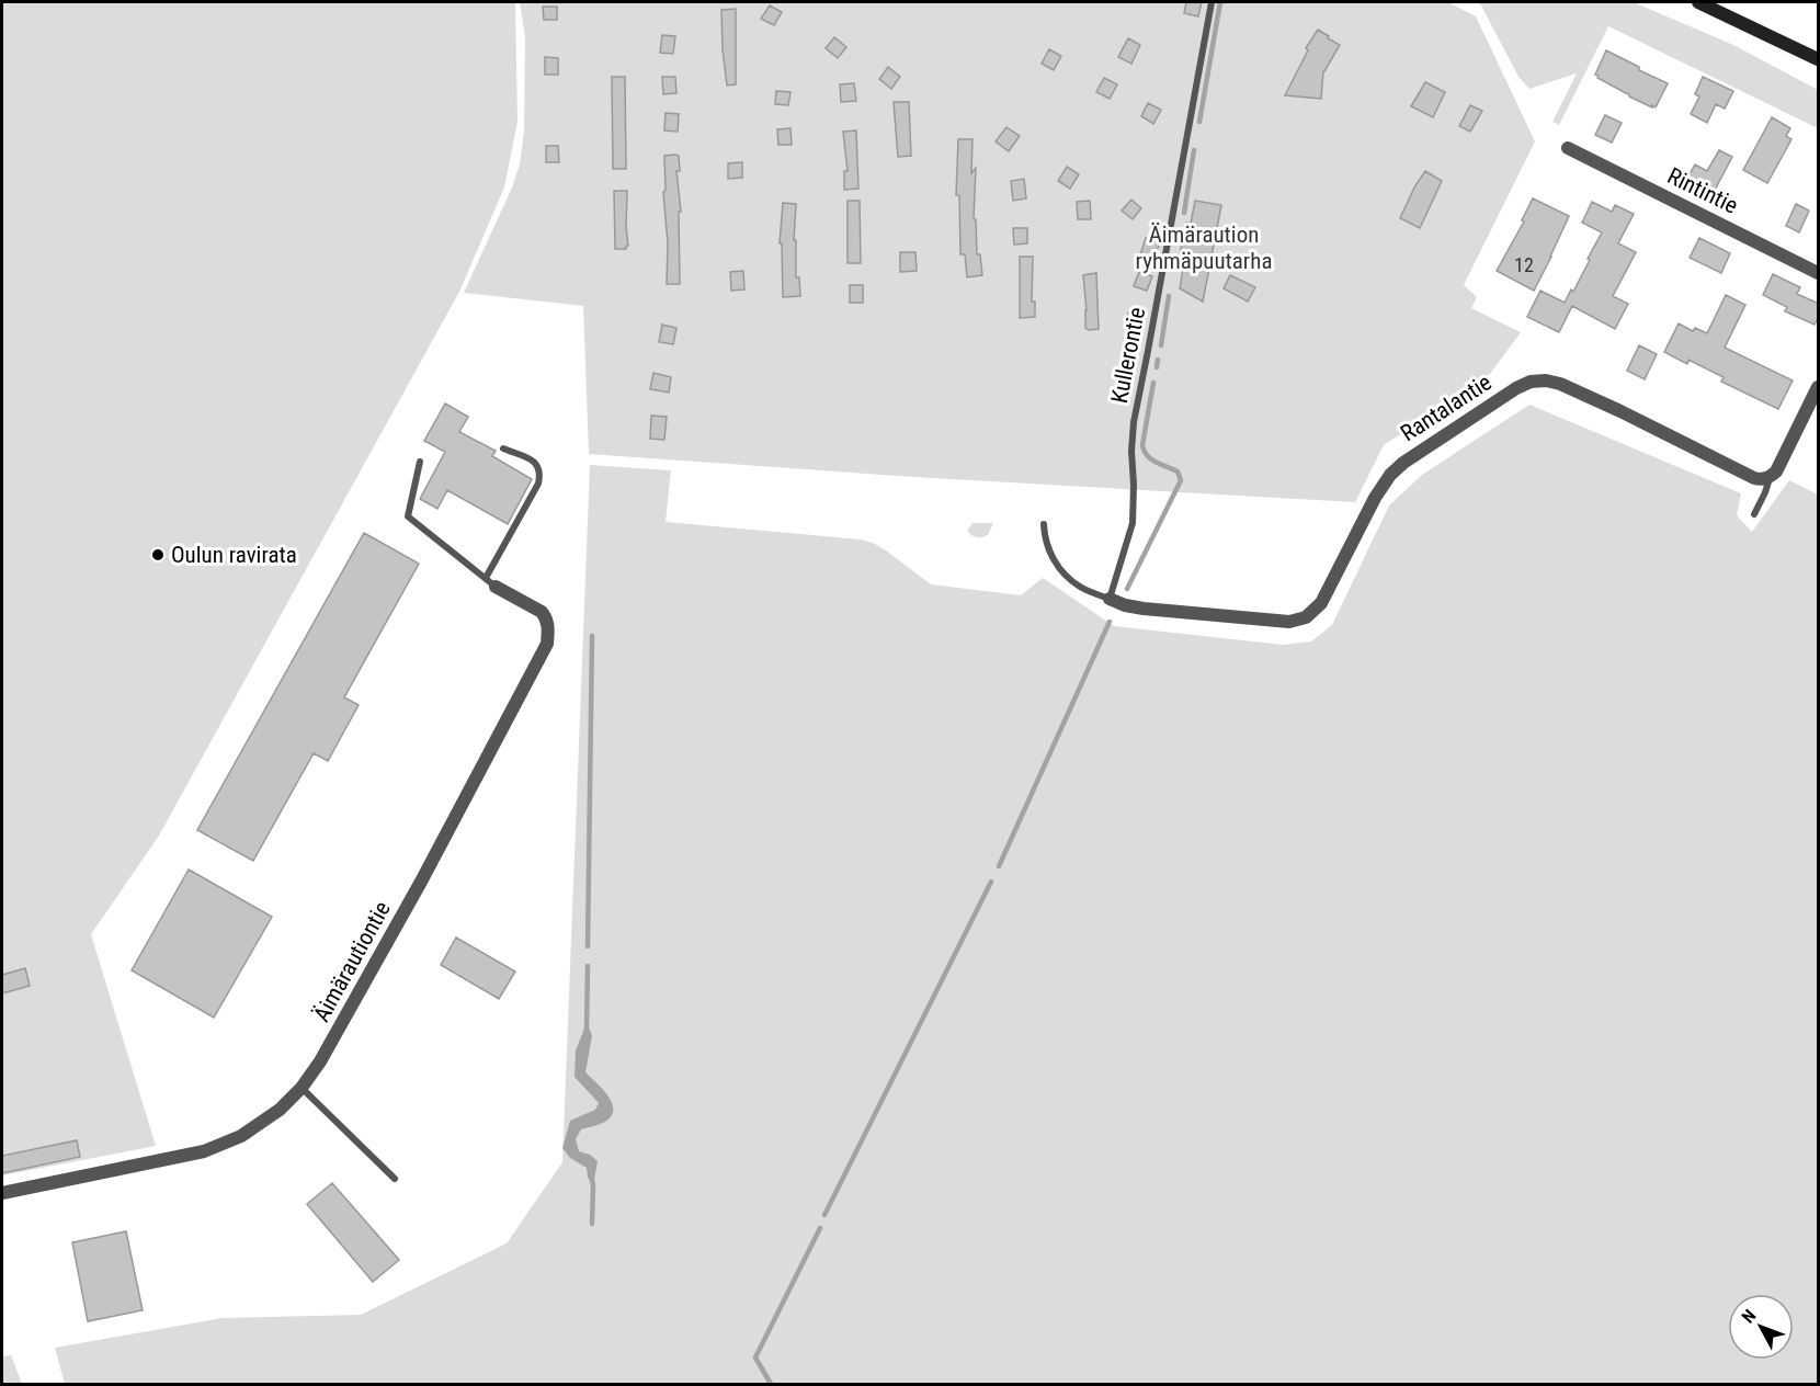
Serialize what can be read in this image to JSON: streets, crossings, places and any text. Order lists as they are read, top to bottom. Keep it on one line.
{"streets":{"street":["Rintintie","Rantalantie","Äimärautiontie"],"lane":["Kullerontie"]},"crossings":[["Kullerontie","Rantalantie"]],"parks":["Äimäraution ryhmäpuutarha"],"places":["Oulun ravirata"],"house_numbers":["12"],"north":"top left"}
